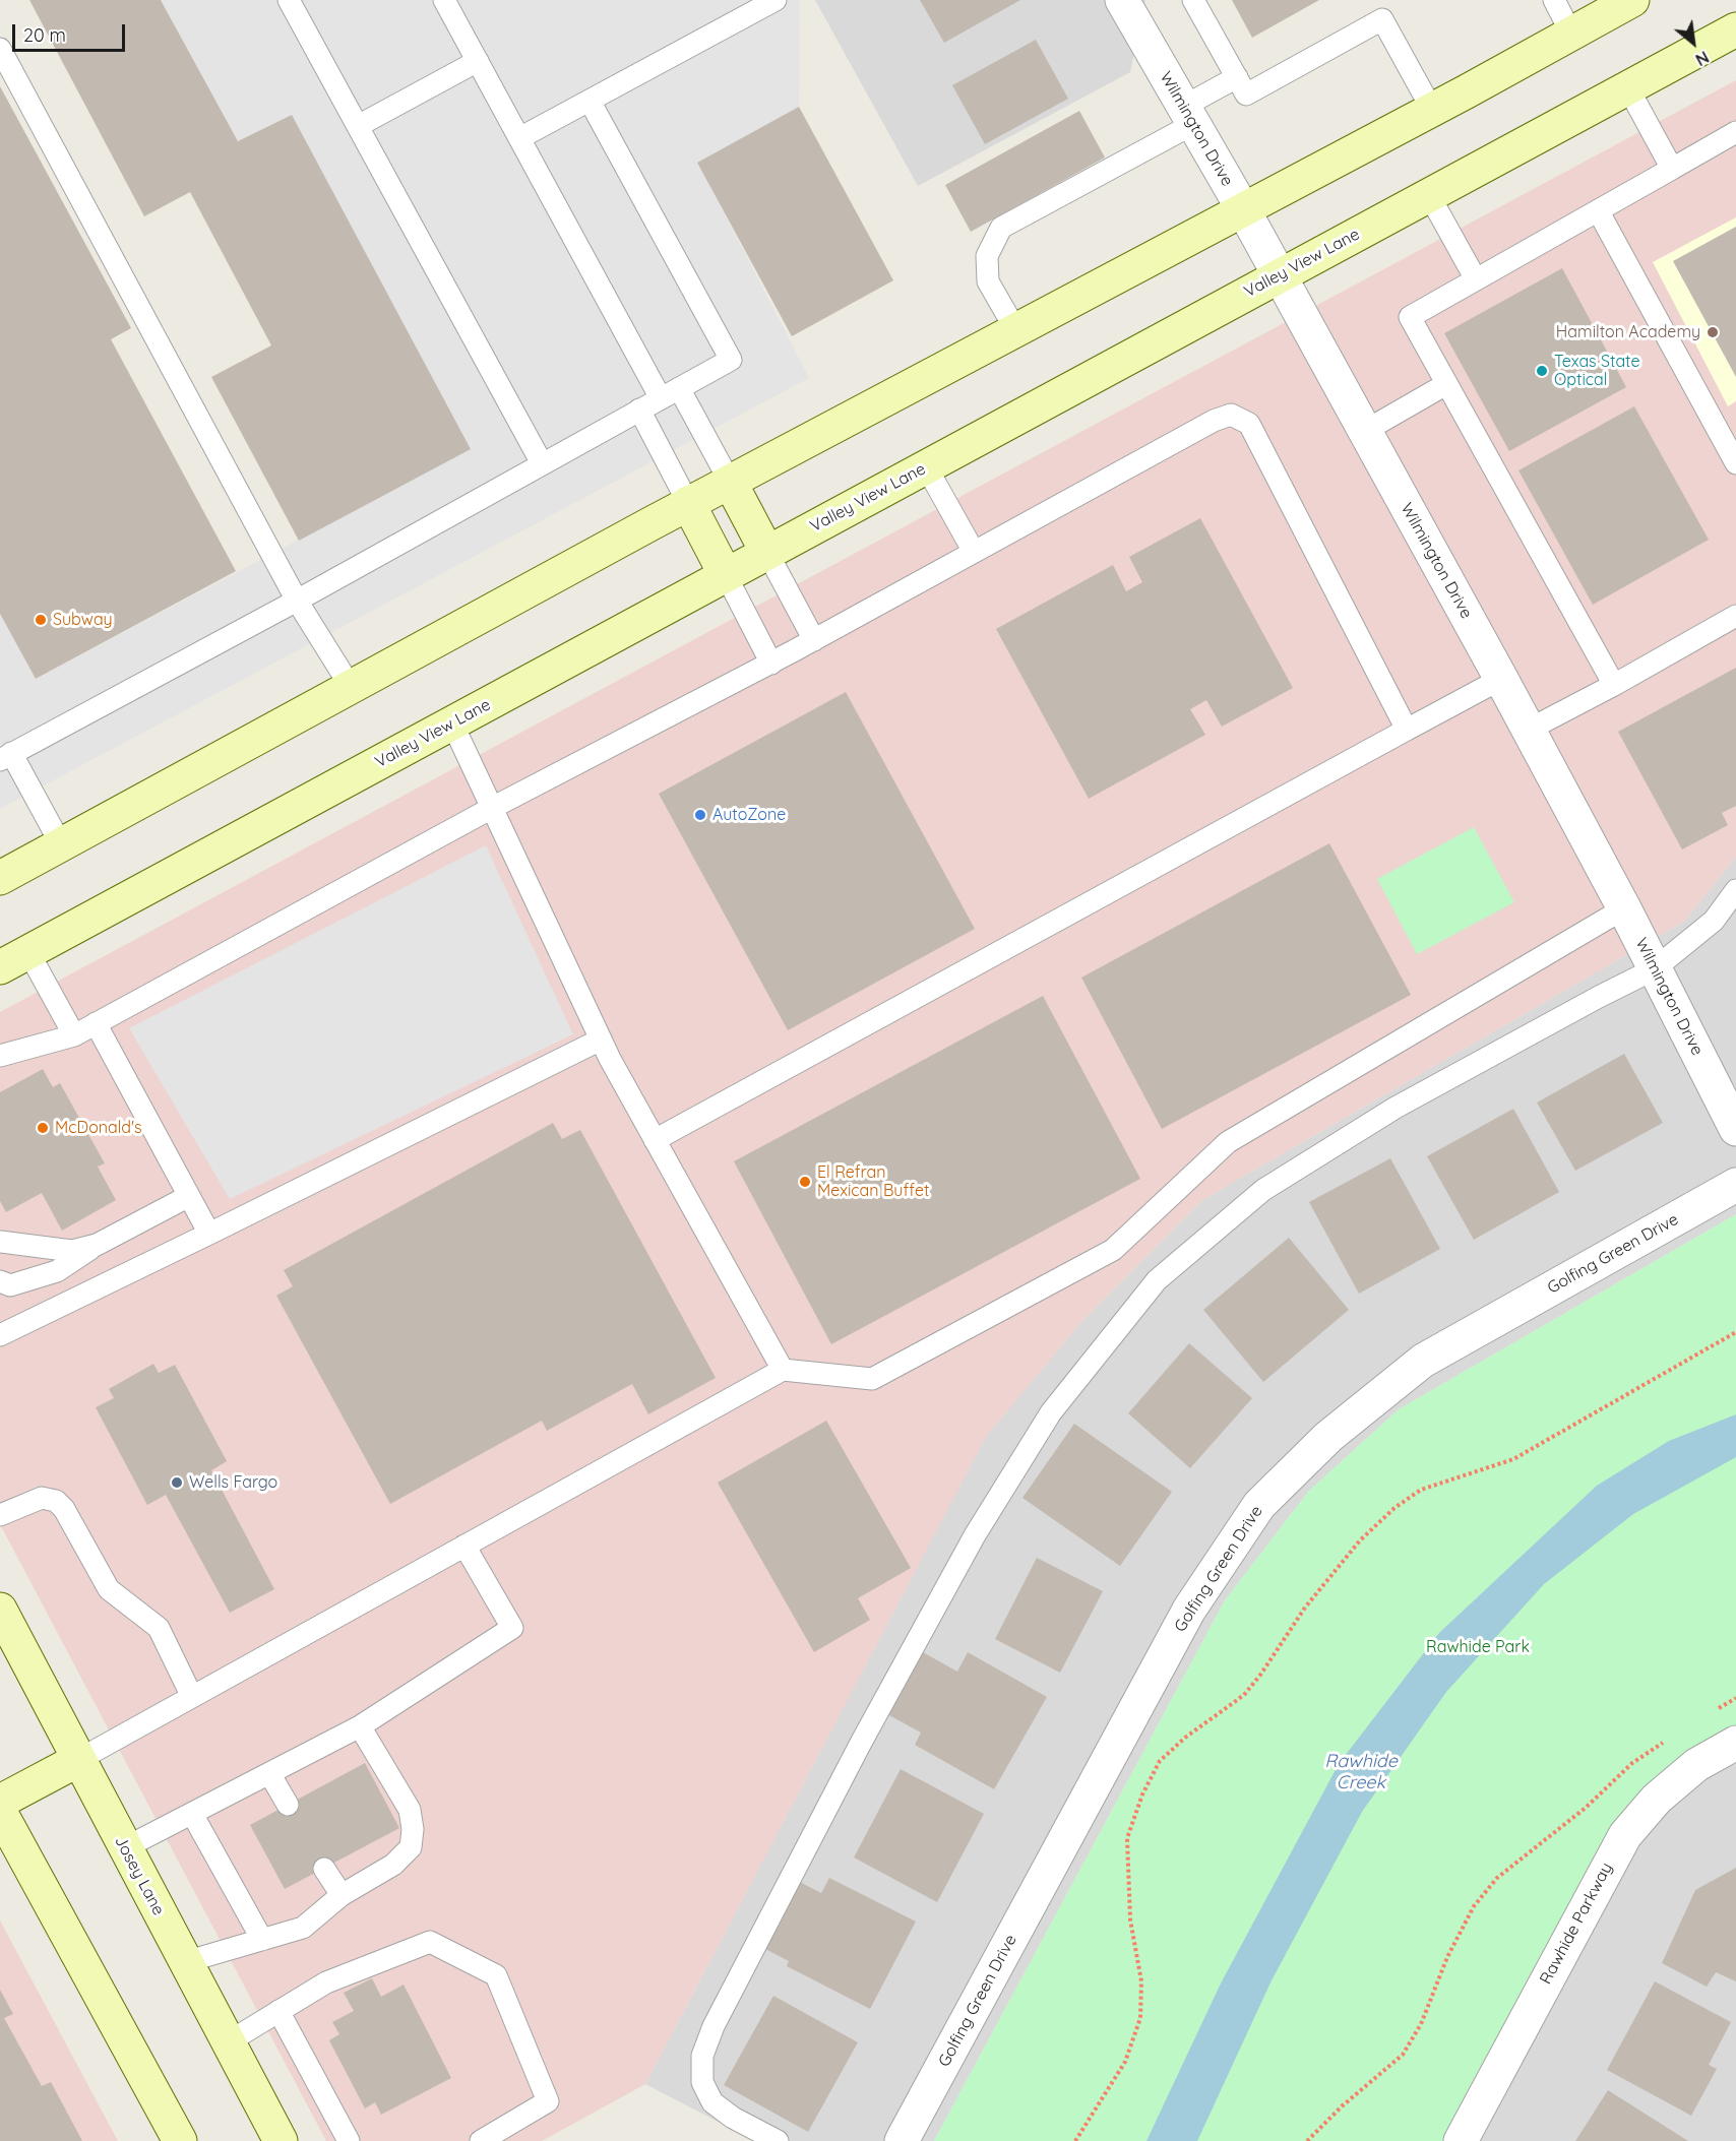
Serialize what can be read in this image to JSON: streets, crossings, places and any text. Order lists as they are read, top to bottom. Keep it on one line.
{"streets":{"main road":["Valley View Lane","Josey Lane"],"street":["Wilmington Drive","Golfing Green Drive","Rawhide Parkway"]},"crossings":[["Wilmington Drive","Valley View Lane"]],"water":["Rawhide Creek"],"parks":["Rawhide Park"],"places":["Hamilton Academy","Texas State Optical","Subway","AutoZone","McDonald's","El Refran Mexican Buffet","Wells Fargo"],"scale_bar":"20 m","north":"bottom right"}
